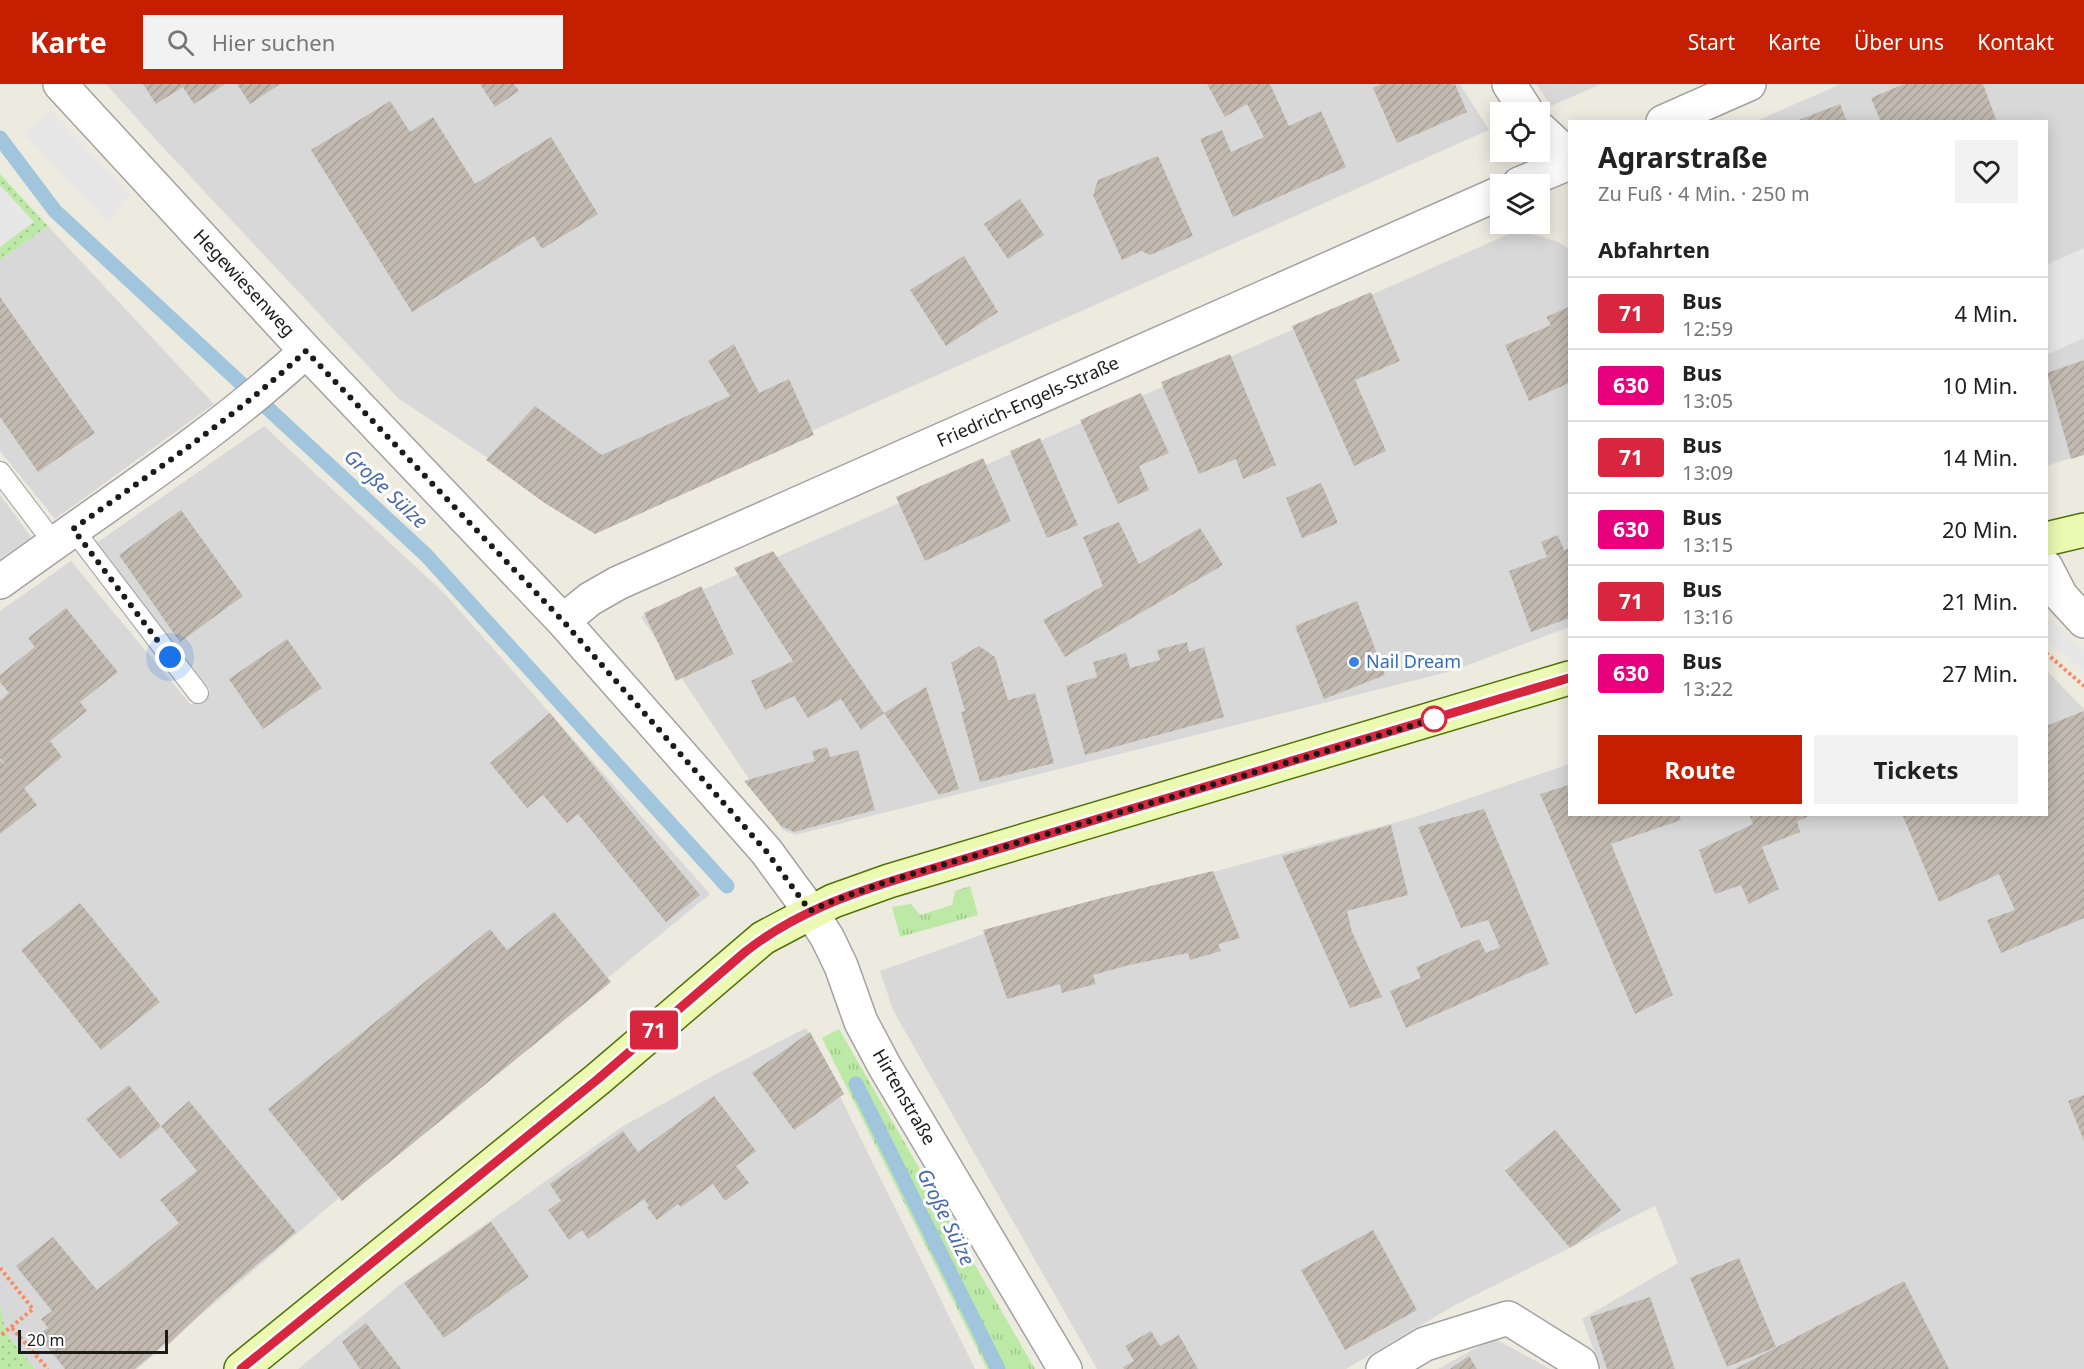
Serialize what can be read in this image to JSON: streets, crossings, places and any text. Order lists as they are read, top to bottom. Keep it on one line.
{"streets":{"street":["Hegewiesenweg","Friedrich-Engels-Straße","Hirtenstraße"]},"crossings":[["Hegewiesenweg","Friedrich-Engels-Straße"],["Hegewiesenweg","Hirtenstraße"]],"water":["Große Sülze"],"places":["Nail Dream"],"lines":["bus line 71"],"scale_bar":"20 m","page":{"header":"Karte","search":"Hier suchen","nav":["Start","Karte","Über uns","Kontakt"],"on_map":"71","heading":[["Agrarstraße","Zu Fuß · 4 Min. · 250 m"],"Abfahrten"],"list":[{"mark":"71","name":"Bus","note":"12:59","value":"4 Min."},{"mark":"630","name":"Bus","note":"13:05","value":"10 Min."},{"mark":"71","name":"Bus","note":"13:09","value":"14 Min."},{"mark":"630","name":"Bus","note":"13:15","value":"20 Min."},{"mark":"71","name":"Bus","note":"13:16","value":"21 Min."},{"mark":"630","name":"Bus","note":"13:22","value":"27 Min."}],"buttons":["Route","Tickets"],"scale":"20 m"}}
